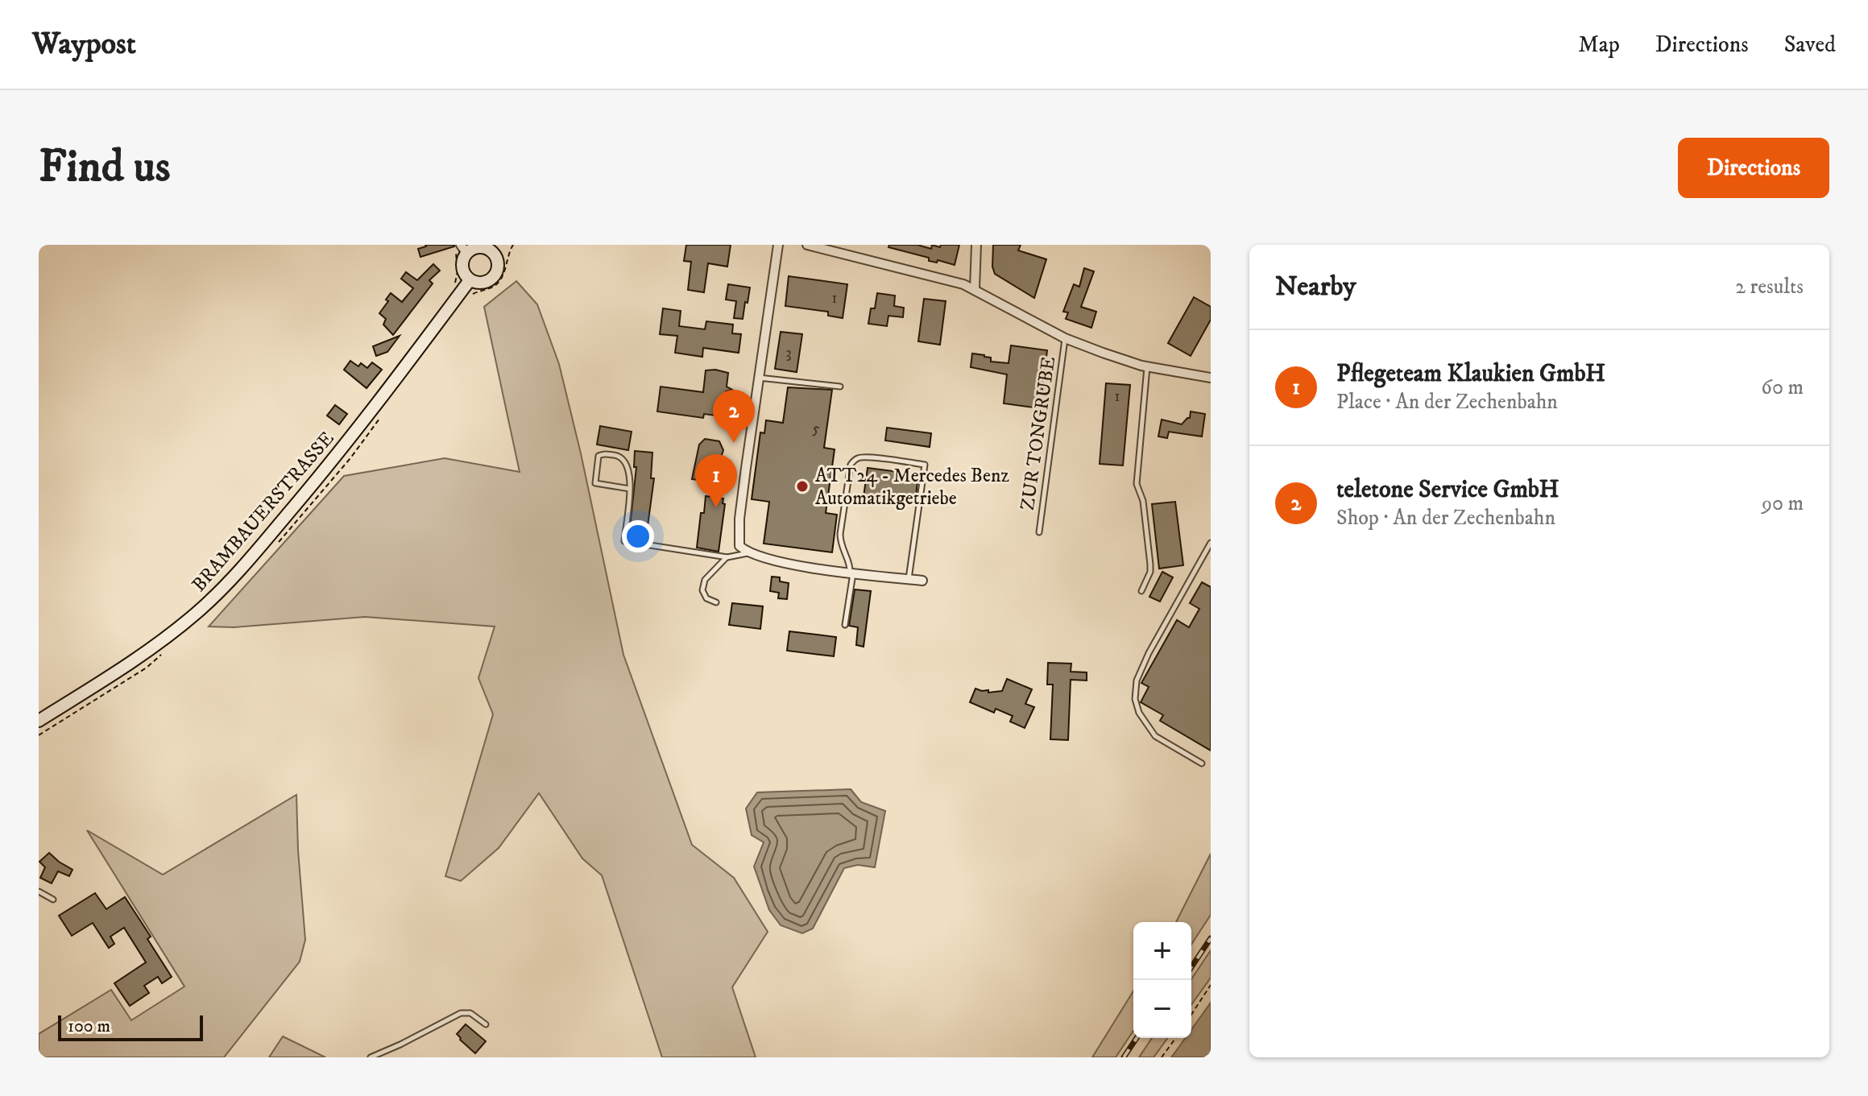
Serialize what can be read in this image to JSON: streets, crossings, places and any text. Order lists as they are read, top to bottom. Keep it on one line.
{"streets":{"main road":["BRAMBAUERSTRASSE"],"lane":["ZUR TONGRUBE"]},"places":["ATT24 - Mercedes Benz Automatikgetriebe"],"house_numbers":["1","3","1","5"],"scale_bar":"100 m","page":{"header":"Waypost","nav":["Map","Directions","Saved"],"buttons":"Directions","title":"Find us","heading":["Nearby","2 results"],"list":[{"mark":"1","name":"Pflegeteam Klaukien GmbH","note":"Place · An der Zechenbahn","value":"60 m"},{"mark":"2","name":"teletone Service GmbH","note":"Shop · An der Zechenbahn","value":"90 m"}],"pins":["2","1"],"map_buttons":["+","−"],"scale":"100 m"}}
